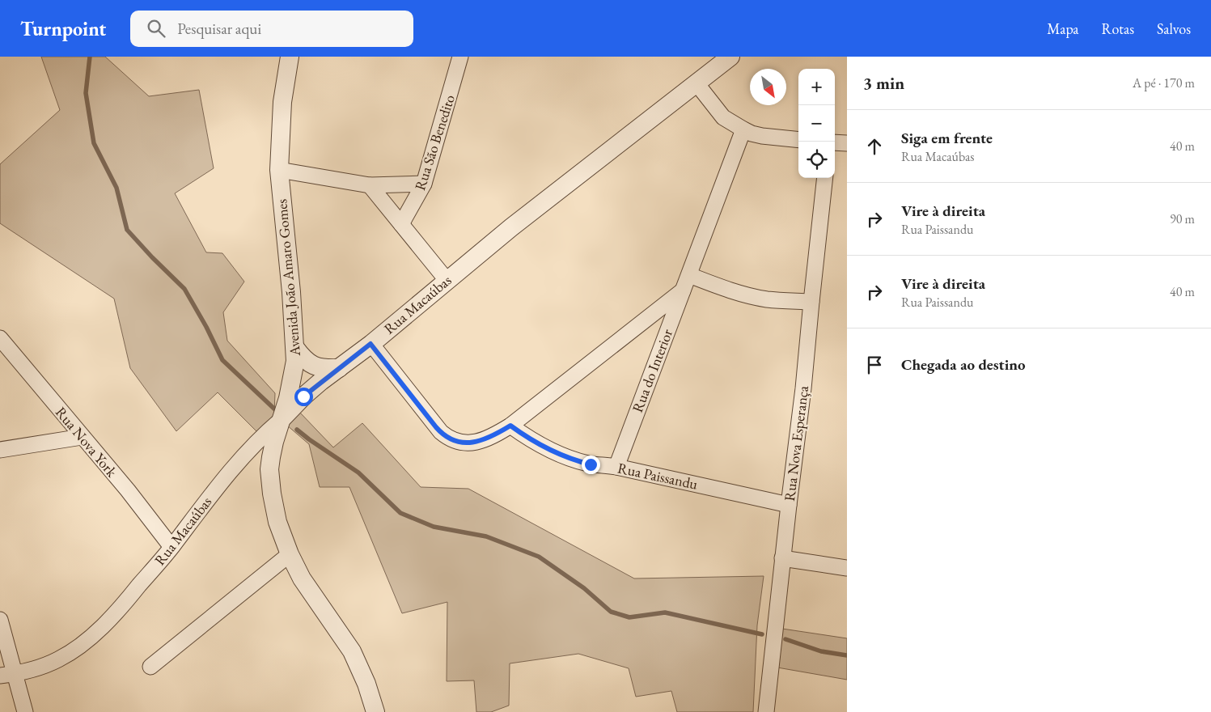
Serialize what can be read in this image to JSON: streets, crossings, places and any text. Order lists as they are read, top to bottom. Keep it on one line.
{"streets":{"street":["Rua São Benedito","Avenida João Amaro Gomes","Rua Macaúbas","Rua do Interior","Rua Nova York","Rua Nova Esperança","Rua Paissandu"]},"crossings":[["Avenida João Amaro Gomes","Rua Macaúbas"],["Rua Macaúbas","Rua Nova York"],["Rua do Interior","Rua Paissandu"],["Rua Nova Esperança","Rua Paissandu"]],"north":"bottom right","page":{"header":"Turnpoint","search":"Pesquisar aqui","nav":["Mapa","Rotas","Salvos"],"heading":["3 min","A pé · 170 m"],"map_buttons":["+","−"],"list":[["Siga em frente","Rua Macaúbas","40 m"],["Vire à direita","Rua Paissandu","90 m"],["Vire à direita","Rua Paissandu","40 m"],"Chegada ao destino"]}}
